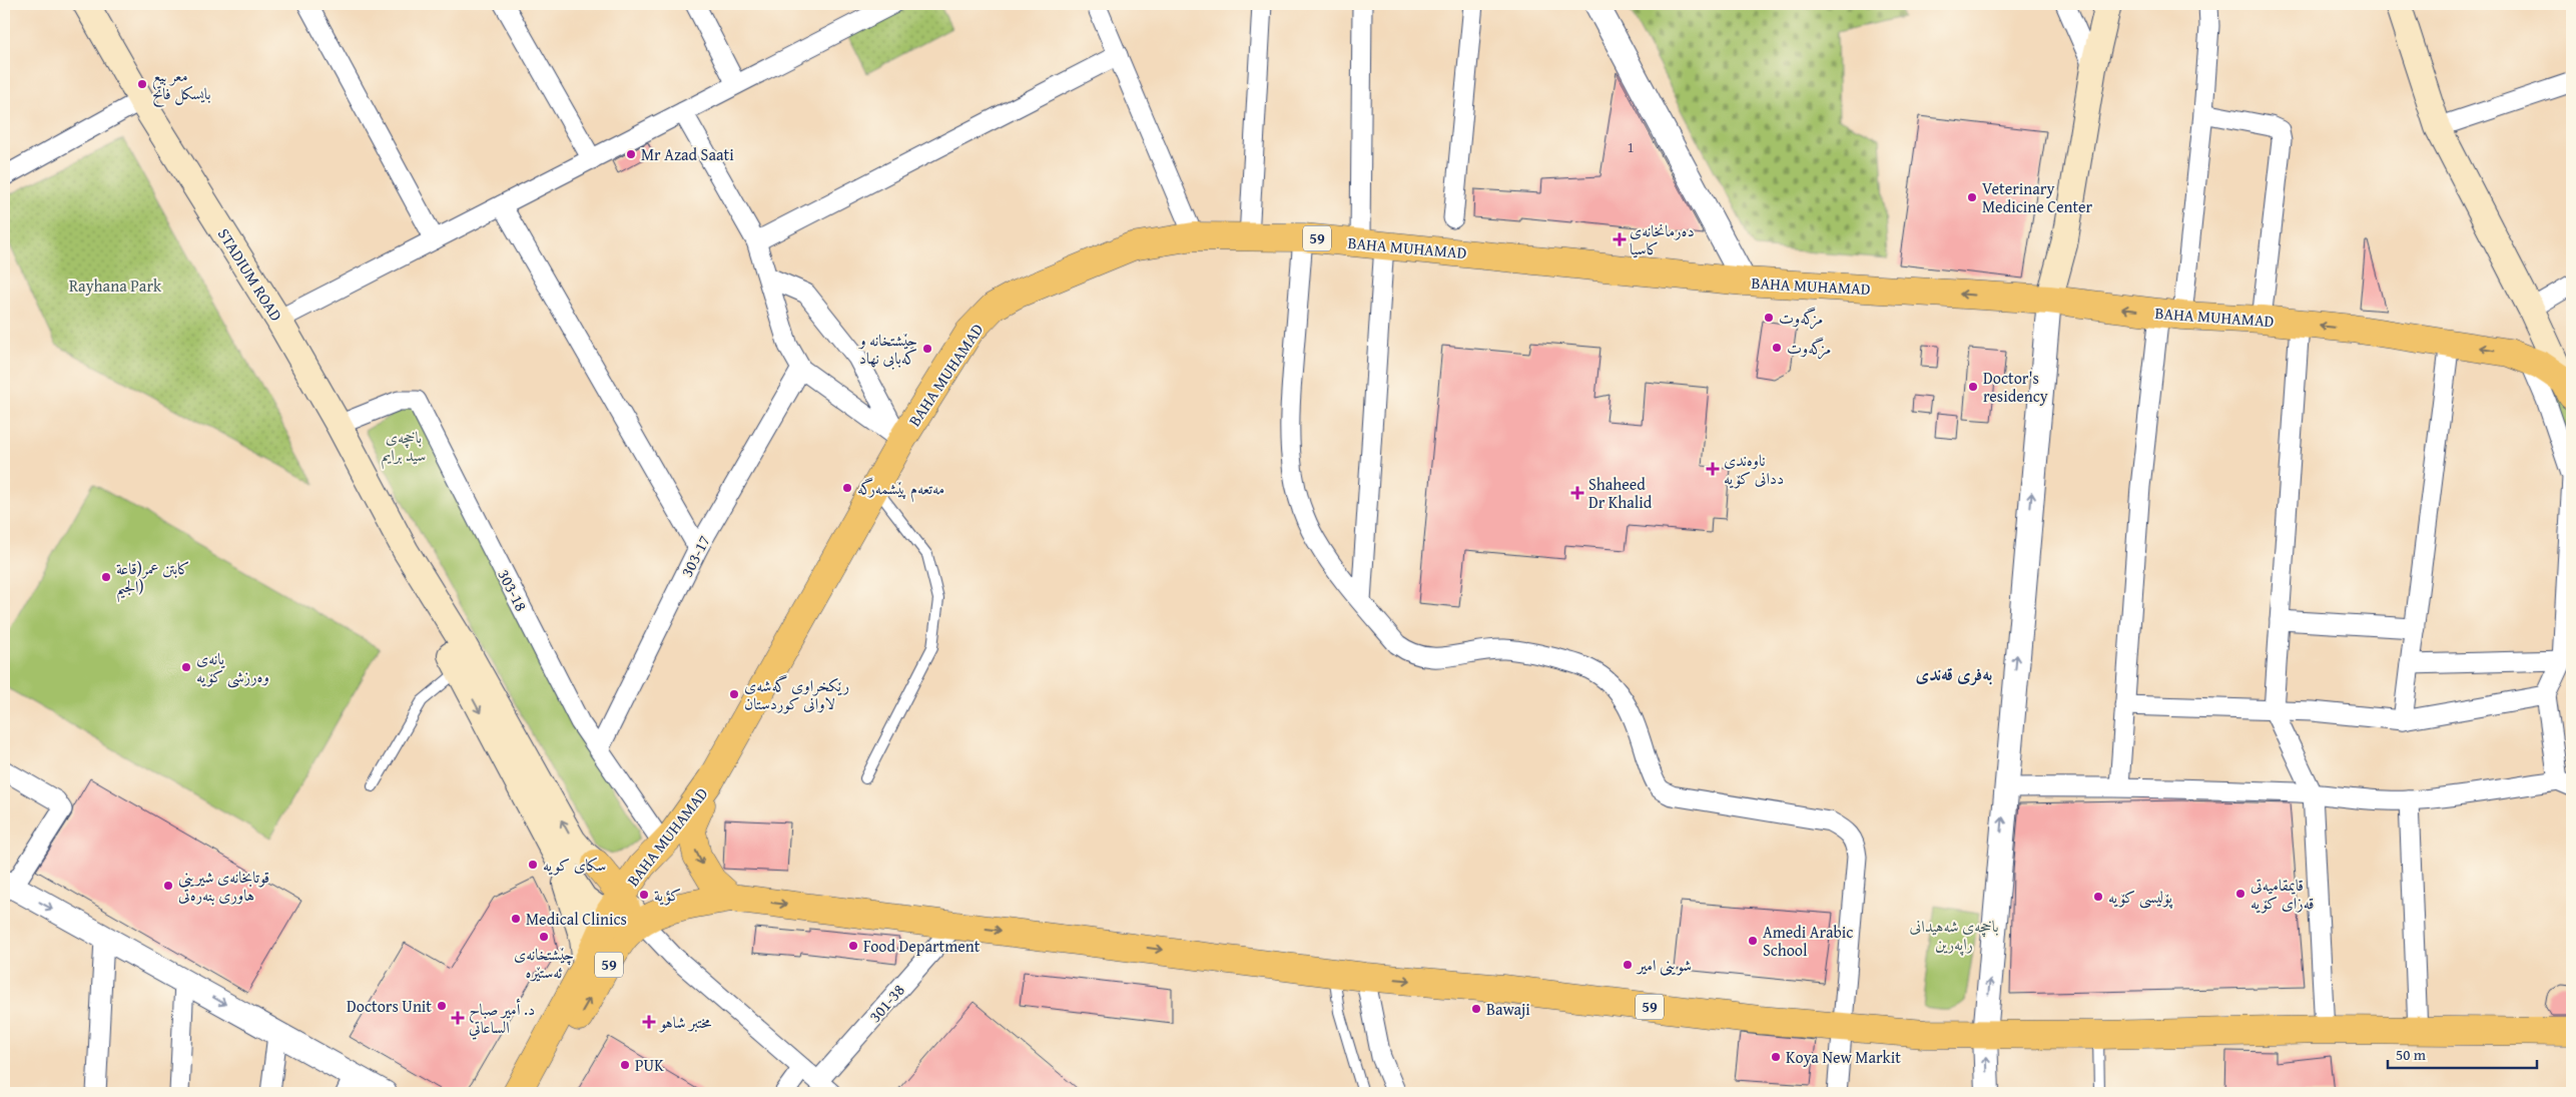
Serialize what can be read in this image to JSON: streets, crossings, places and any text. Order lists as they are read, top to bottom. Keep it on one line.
{"streets":{"main road":["59","BAHA MUHAMAD","STADIUM ROAD"],"street":["303-17","303-18","301-38"]},"crossings":[["59","BAHA MUHAMAD"],["59","301-38"],["BAHA MUHAMAD","303-18"],["STADIUM ROAD","303-18"],["303-17","303-18"]],"districts":["بەفری قەندی"],"parks":["Rayhana Park","باخچه‌ی سید برایم","باخچه‌ی شه‌هیدانی راپه‌رین"],"places":{"other":["معر بيع بايسكل فاتح","Mr Azad Saati","Veterinary Medicine Center","مزگەوت","مزگه‌وت","چێشتخانە و کەبابی نھاد","Doctor's residency","مەتعەم پێشمەرگە","كابتن عمر(قاعة الجيم)","یانه‌ی وه‌رزشی كۆیه‌","رێكخراوی گه‌شه‌ی لاوانی كوردستان","سكاى كويه","قوتابخانه‌ی شیرینی هاوری بنه‌ره‌تی","قایمقامیه‌تی قه‌زای كۆیه‌","كؤية","پۆلیسی كۆیه‌","Medical Clinics","چێشتخانەی ئەستێرە","Amedi Arabic School","Food Department","شوينى امير","Doctors Unit","Bawaji","Koya New Markit","PUK"],"health":["دەرمانخانەی کاسیا","ناوەندی ددانی کۆیە","Shaheed Dr Khalid","د. أمير صباح الساعاتي","مختبر شاهو"]},"house_numbers":["1"],"scale_bar":"50 m"}
